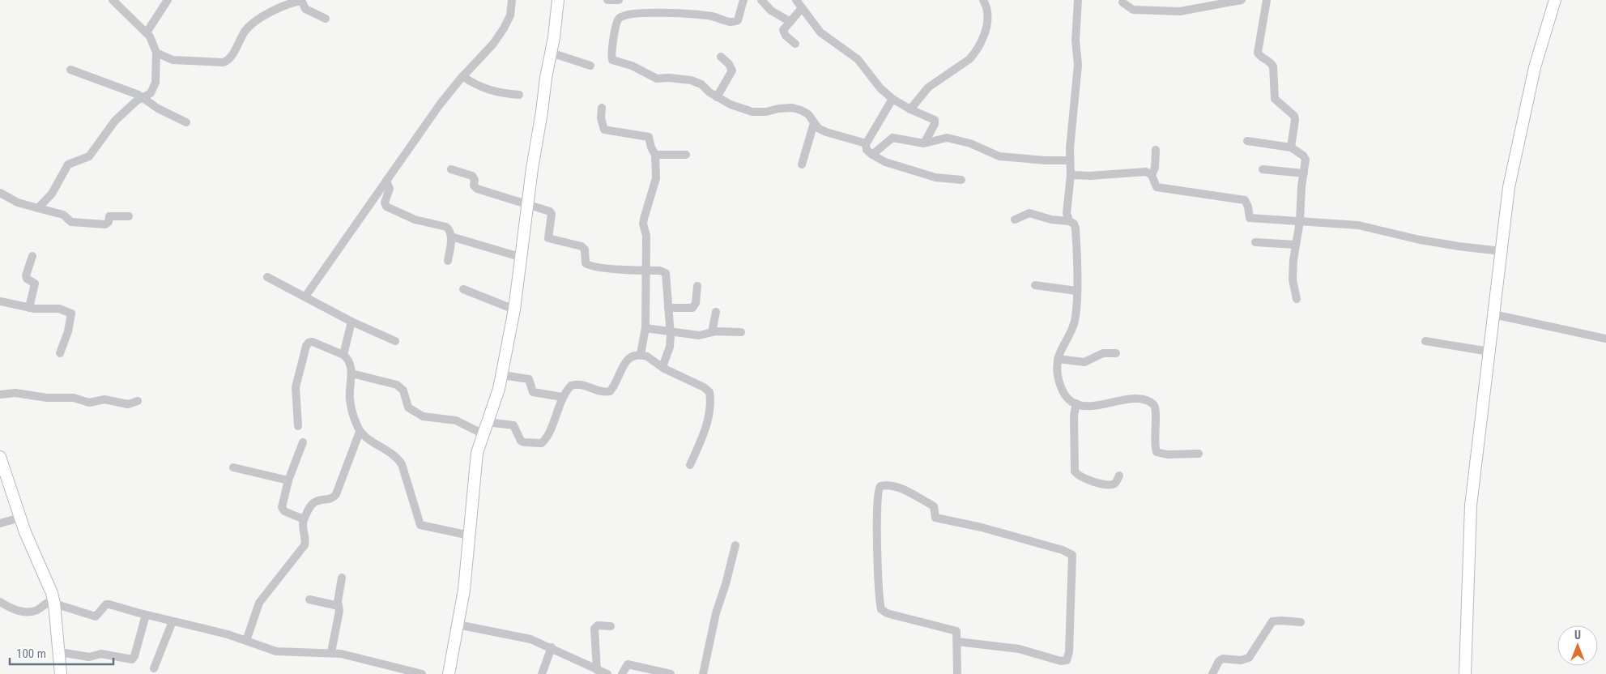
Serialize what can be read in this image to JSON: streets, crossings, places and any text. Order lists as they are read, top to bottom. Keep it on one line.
{"scale_bar":"100 m","north":"top"}
